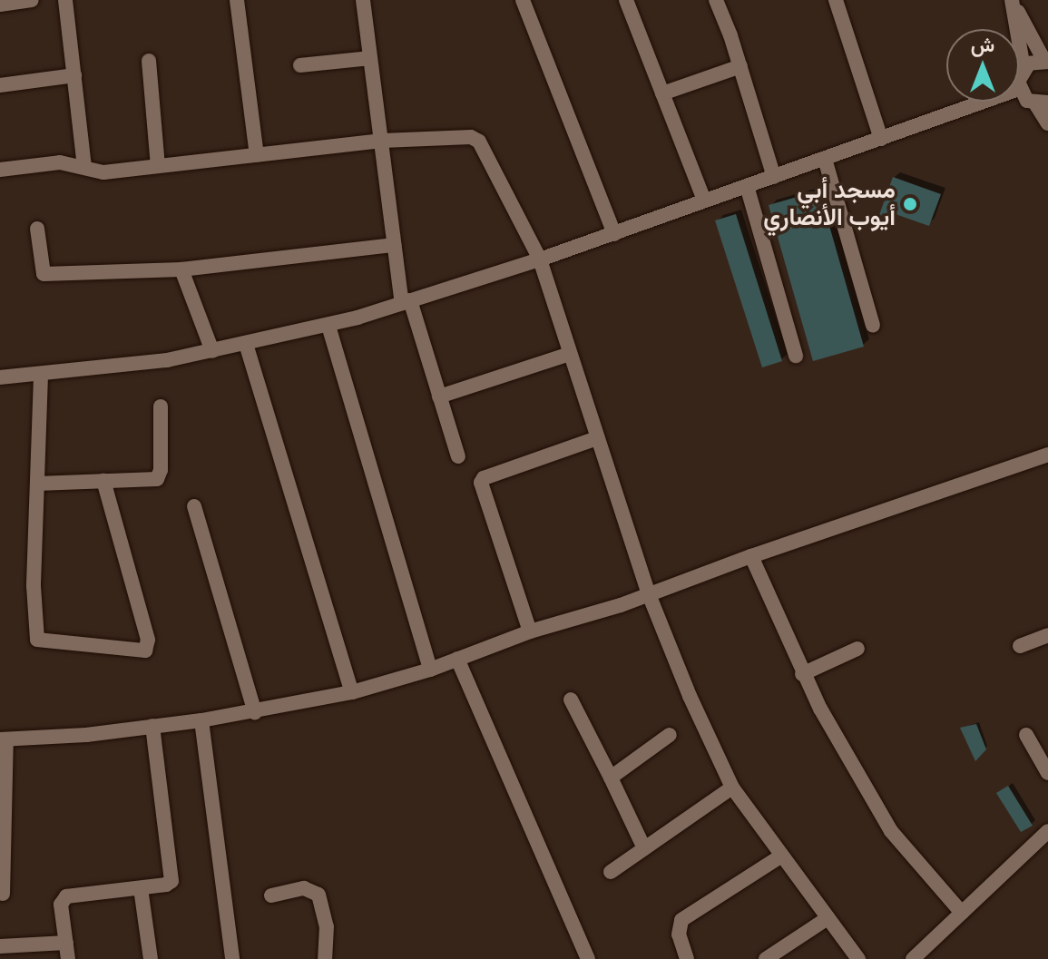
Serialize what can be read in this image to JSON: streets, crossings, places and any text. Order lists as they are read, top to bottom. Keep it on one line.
{"places":["مسجد أبي أيوب الأنصاري"],"north":"top"}
